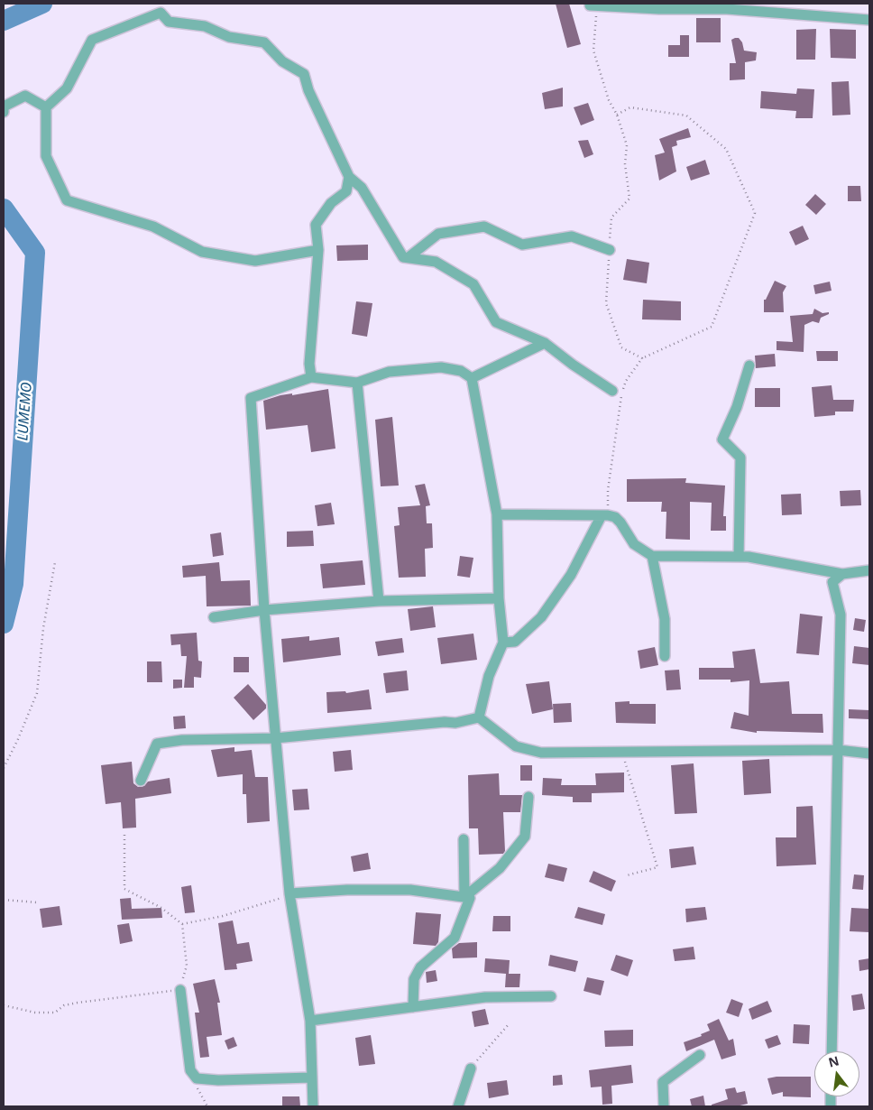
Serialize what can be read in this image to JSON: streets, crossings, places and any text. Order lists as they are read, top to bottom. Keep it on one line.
{"water":["LUMEMO"],"north":"top"}
